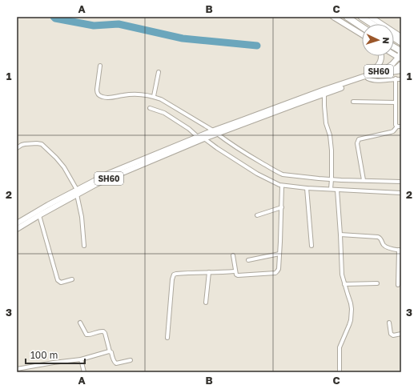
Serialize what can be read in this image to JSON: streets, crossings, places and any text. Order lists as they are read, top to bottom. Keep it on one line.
{"streets":{"main road":["SH60"]},"scale_bar":"100 m","north":"right","grid":{"columns":["A","B","C"],"rows":["1","2","3"]}}
